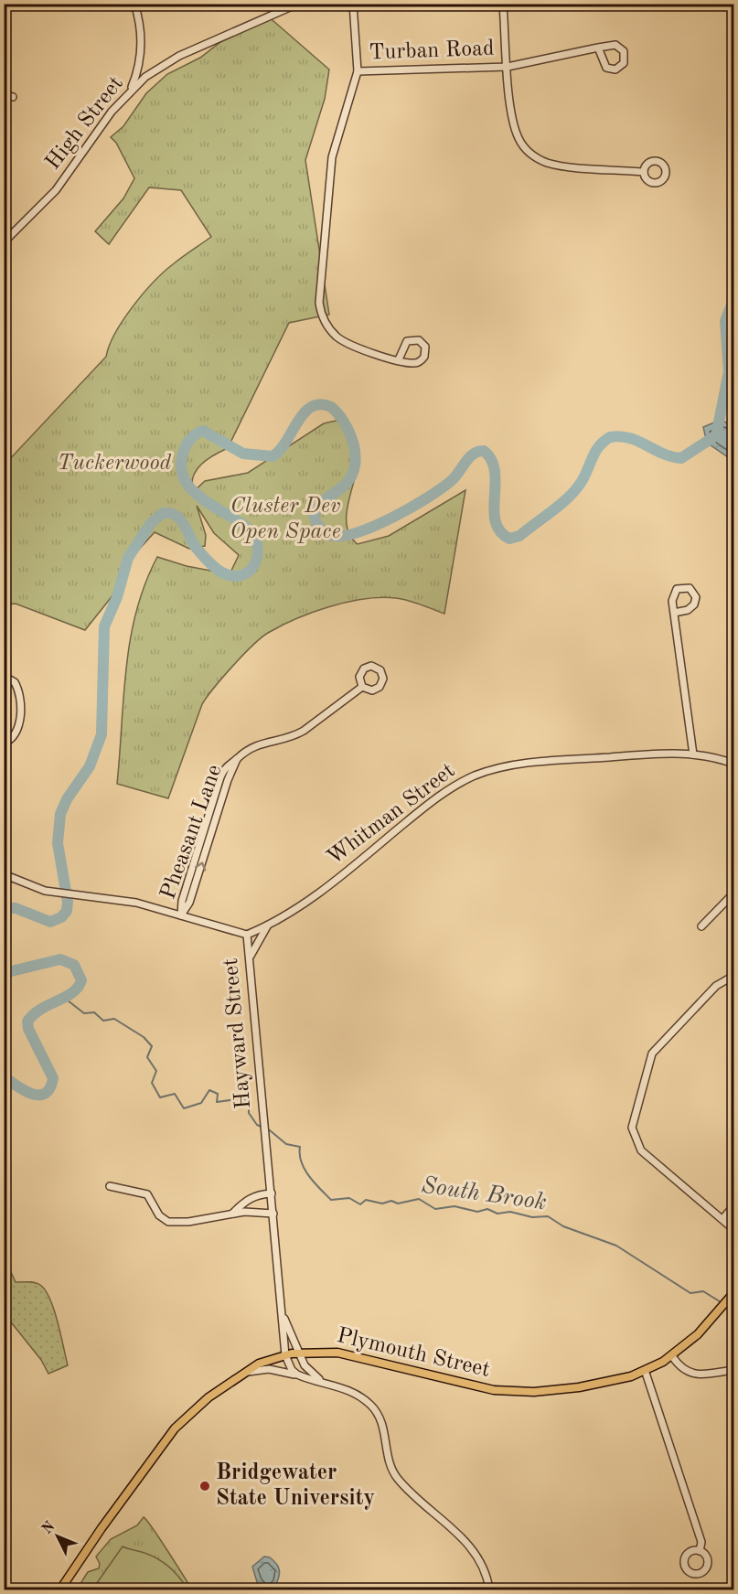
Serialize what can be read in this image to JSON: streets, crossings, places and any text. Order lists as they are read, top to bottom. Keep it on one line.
{"streets":{"main road":["Plymouth Street"],"street":["Turban Road","High Street","Whitman Street","Pheasant Lane","Hayward Street"]},"crossings":[["Whitman Street","Hayward Street"],["Pheasant Lane","Hayward Street"],["Hayward Street","Plymouth Street"]],"water":["South Brook"],"parks":["Tuckerwood","Cluster Dev Open Space"],"places":["Bridgewater State University"],"north":"top left"}
